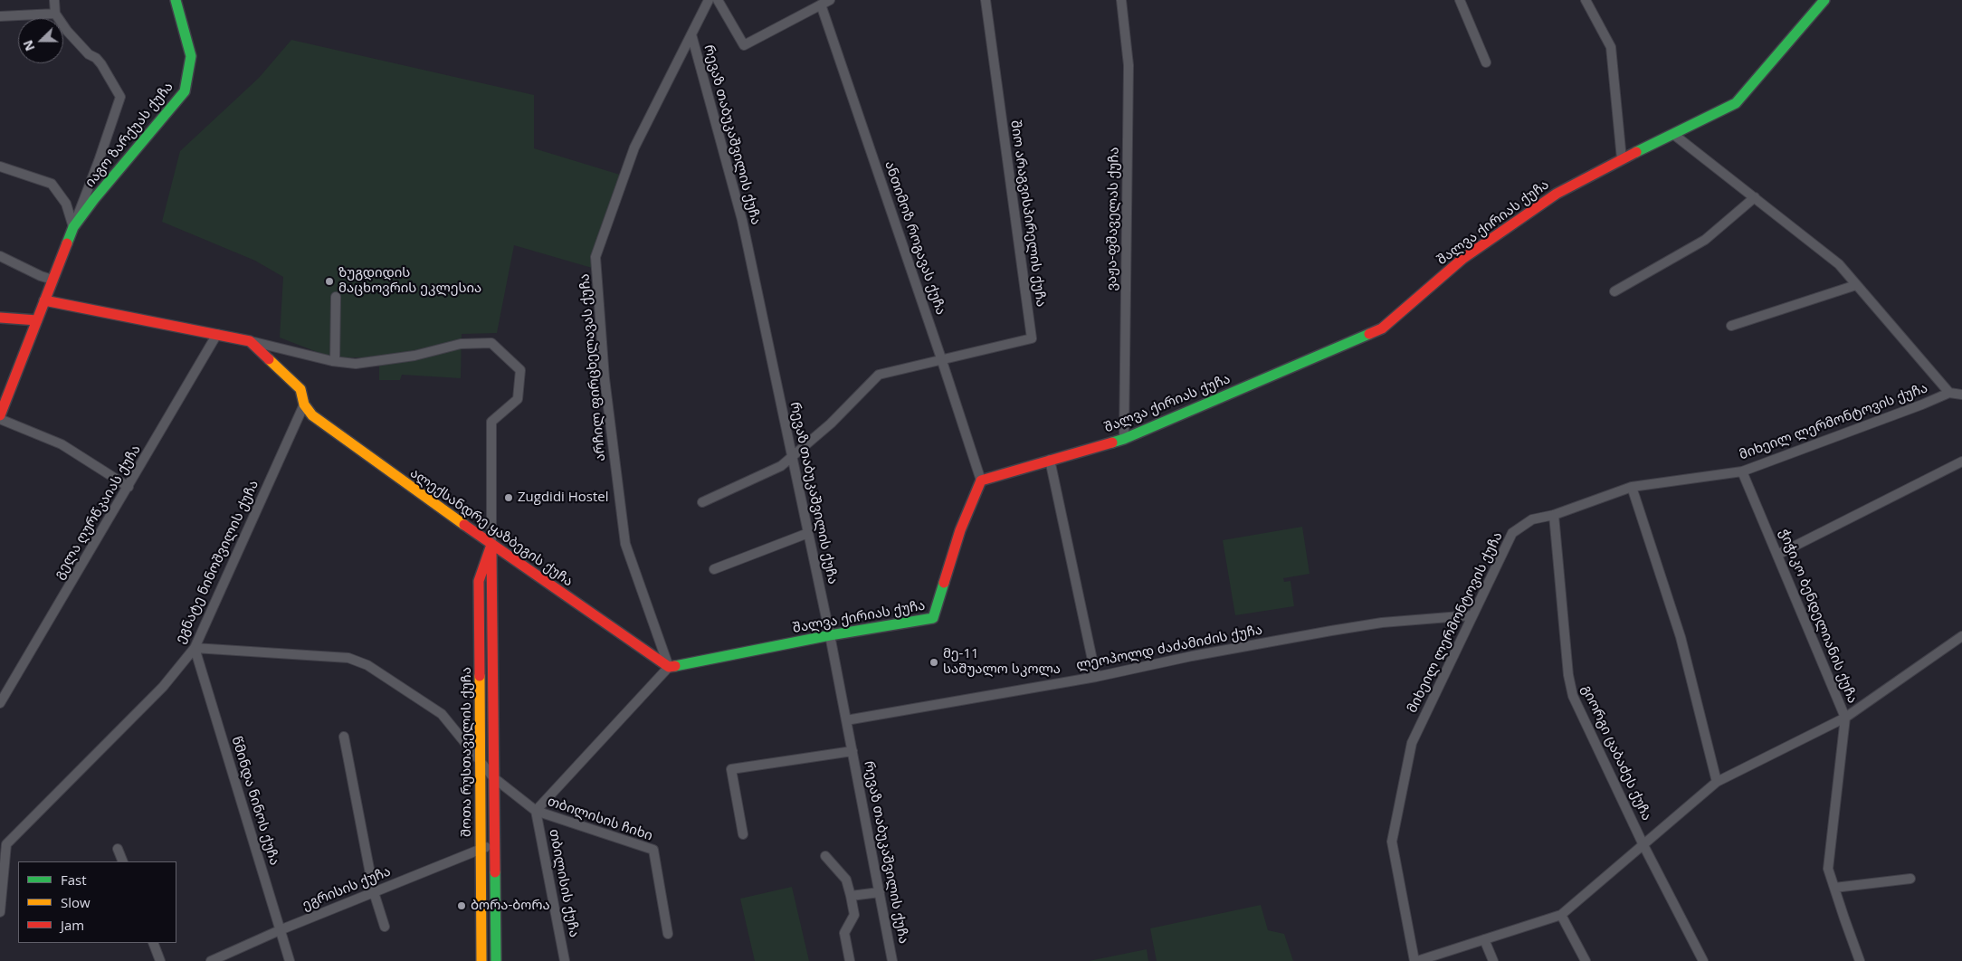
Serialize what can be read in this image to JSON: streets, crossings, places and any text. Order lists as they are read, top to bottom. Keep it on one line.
{"streets":{"street":["იაგო ზარქუას ქუჩა","რევაზ თაბუკაშვილის ქუჩა","შიო არაგვისპირელის ქუჩა","ვაჟა-ფშაველას ქუჩა","შალვა ქირიას ქუჩა","ანთიმოზ როგავას ქუჩა","არჩილ ფირცხელავას ქუჩა","მიხეილ ლერმონტოვის ქუჩა","გელა ღურწკაიას ქუჩა","ალექსანდრე ყაზბეგის ქუჩა","ეგნატე ნინოშვილის ქუჩა","ჭიჭიკო ბენდელიანის ქუჩა","ლეოპოლდ ძაძამიძის ქუჩა","შოთა რუსთაველის ქუჩა","გიორგი ცაბაძეს ქუჩა","წმინდა ნინოს ქუჩა","თბილისის ჩიხი","თბილისის ქუჩა","ეგრისის ქუჩა"]},"crossings":[["რევაზ თაბუკაშვილის ქუჩა","შალვა ქირიას ქუჩა"],["რევაზ თაბუკაშვილის ქუჩა","არჩილ ფირცხელავას ქუჩა"],["რევაზ თაბუკაშვილის ქუჩა","ლეოპოლდ ძაძამიძის ქუჩა"],["შიო არაგვისპირელის ქუჩა","ანთიმოზ როგავას ქუჩა"],["ვაჟა-ფშაველას ქუჩა","შალვა ქირიას ქუჩა"],["შალვა ქირიას ქუჩა","ანთიმოზ როგავას ქუჩა"],["შალვა ქირიას ქუჩა","არჩილ ფირცხელავას ქუჩა"],["შალვა ქირიას ქუჩა","ალექსანდრე ყაზბეგის ქუჩა"],["არჩილ ფირცხელავას ქუჩა","ალექსანდრე ყაზბეგის ქუჩა"],["მიხეილ ლერმონტოვის ქუჩა","ჭიჭიკო ბენდელიანის ქუჩა"],["მიხეილ ლერმონტოვის ქუჩა","ლეოპოლდ ძაძამიძის ქუჩა"],["მიხეილ ლერმონტოვის ქუჩა","გიორგი ცაბაძეს ქუჩა"],["ალექსანდრე ყაზბეგის ქუჩა","ეგნატე ნინოშვილის ქუჩა"],["ალექსანდრე ყაზბეგის ქუჩა","შოთა რუსთაველის ქუჩა"],["ეგნატე ნინოშვილის ქუჩა","წმინდა ნინოს ქუჩა"],["შოთა რუსთაველის ქუჩა","ეგრისის ქუჩა"],["წმინდა ნინოს ქუჩა","ეგრისის ქუჩა"],["თბილისის ჩიხი","თბილისის ქუჩა"]],"places":["ზუგდიდის მაცხოვრის ეკლესია","Zugdidi Hostel","მე-11 საშუალო სკოლა","ბორა-ბორა"],"legend":["Fast","Slow","Jam"],"north":"left"}
